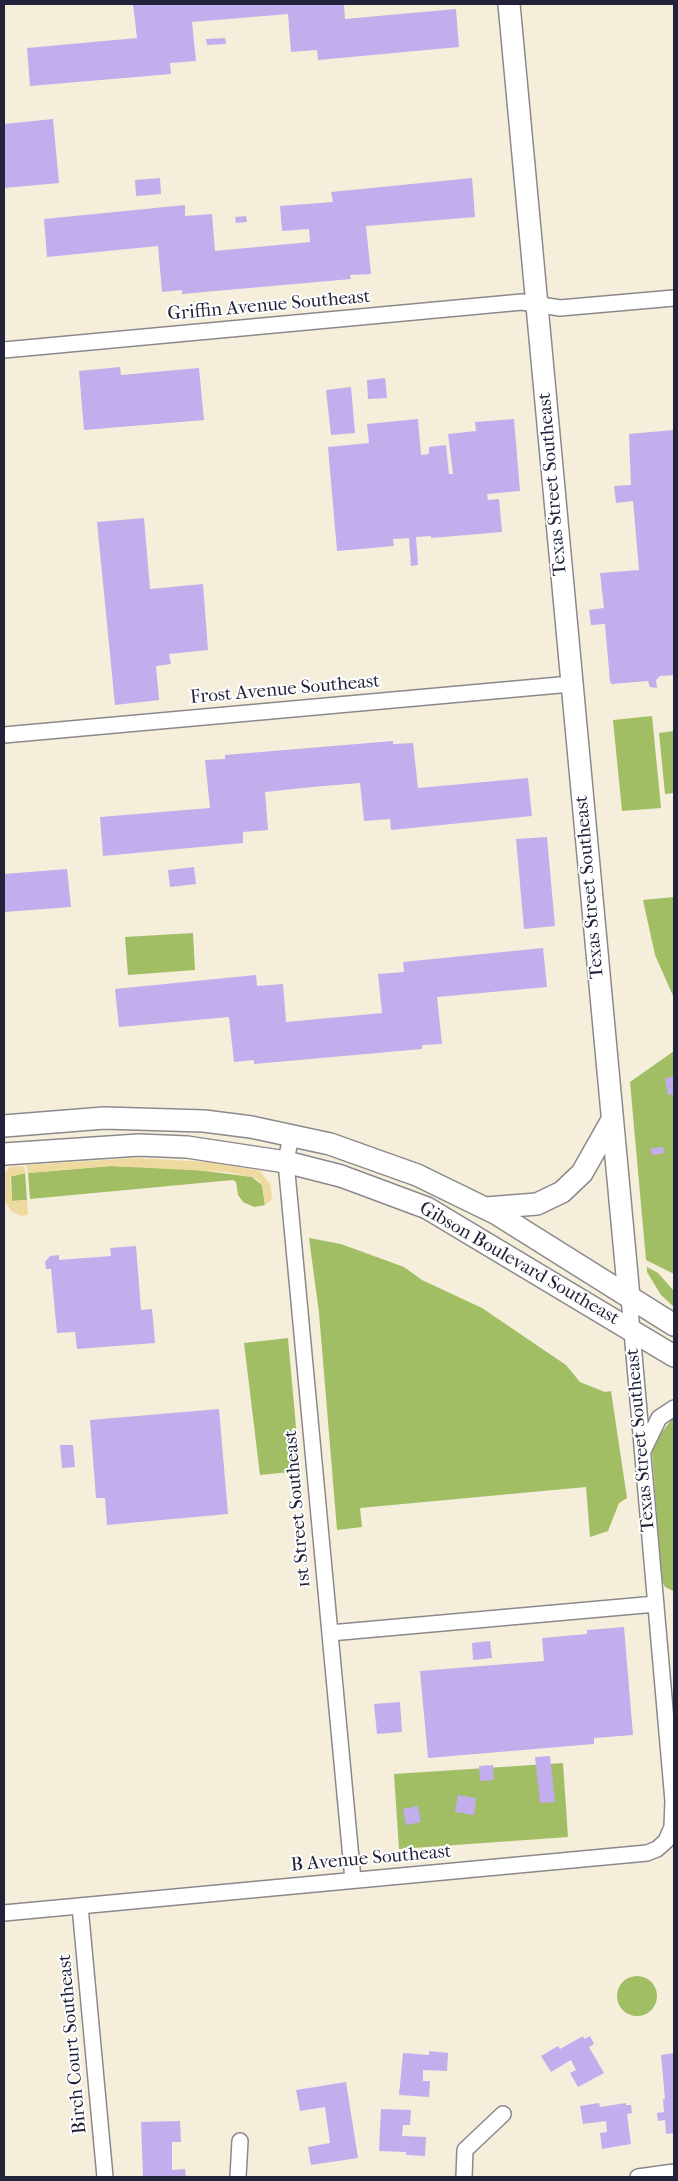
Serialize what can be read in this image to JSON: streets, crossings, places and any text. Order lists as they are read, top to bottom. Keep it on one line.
{"streets":{"main road":["Texas Street Southeast","Gibson Boulevard Southeast"],"street":["Griffin Avenue Southeast","Frost Avenue Southeast","1st Street Southeast","B Avenue Southeast","Birch Court Southeast"]},"crossings":[["Griffin Avenue Southeast","Texas Street Southeast"],["Texas Street Southeast","Frost Avenue Southeast"],["Texas Street Southeast","Gibson Boulevard Southeast"],["Texas Street Southeast","B Avenue Southeast"],["Gibson Boulevard Southeast","1st Street Southeast"],["1st Street Southeast","B Avenue Southeast"],["B Avenue Southeast","Birch Court Southeast"]]}
